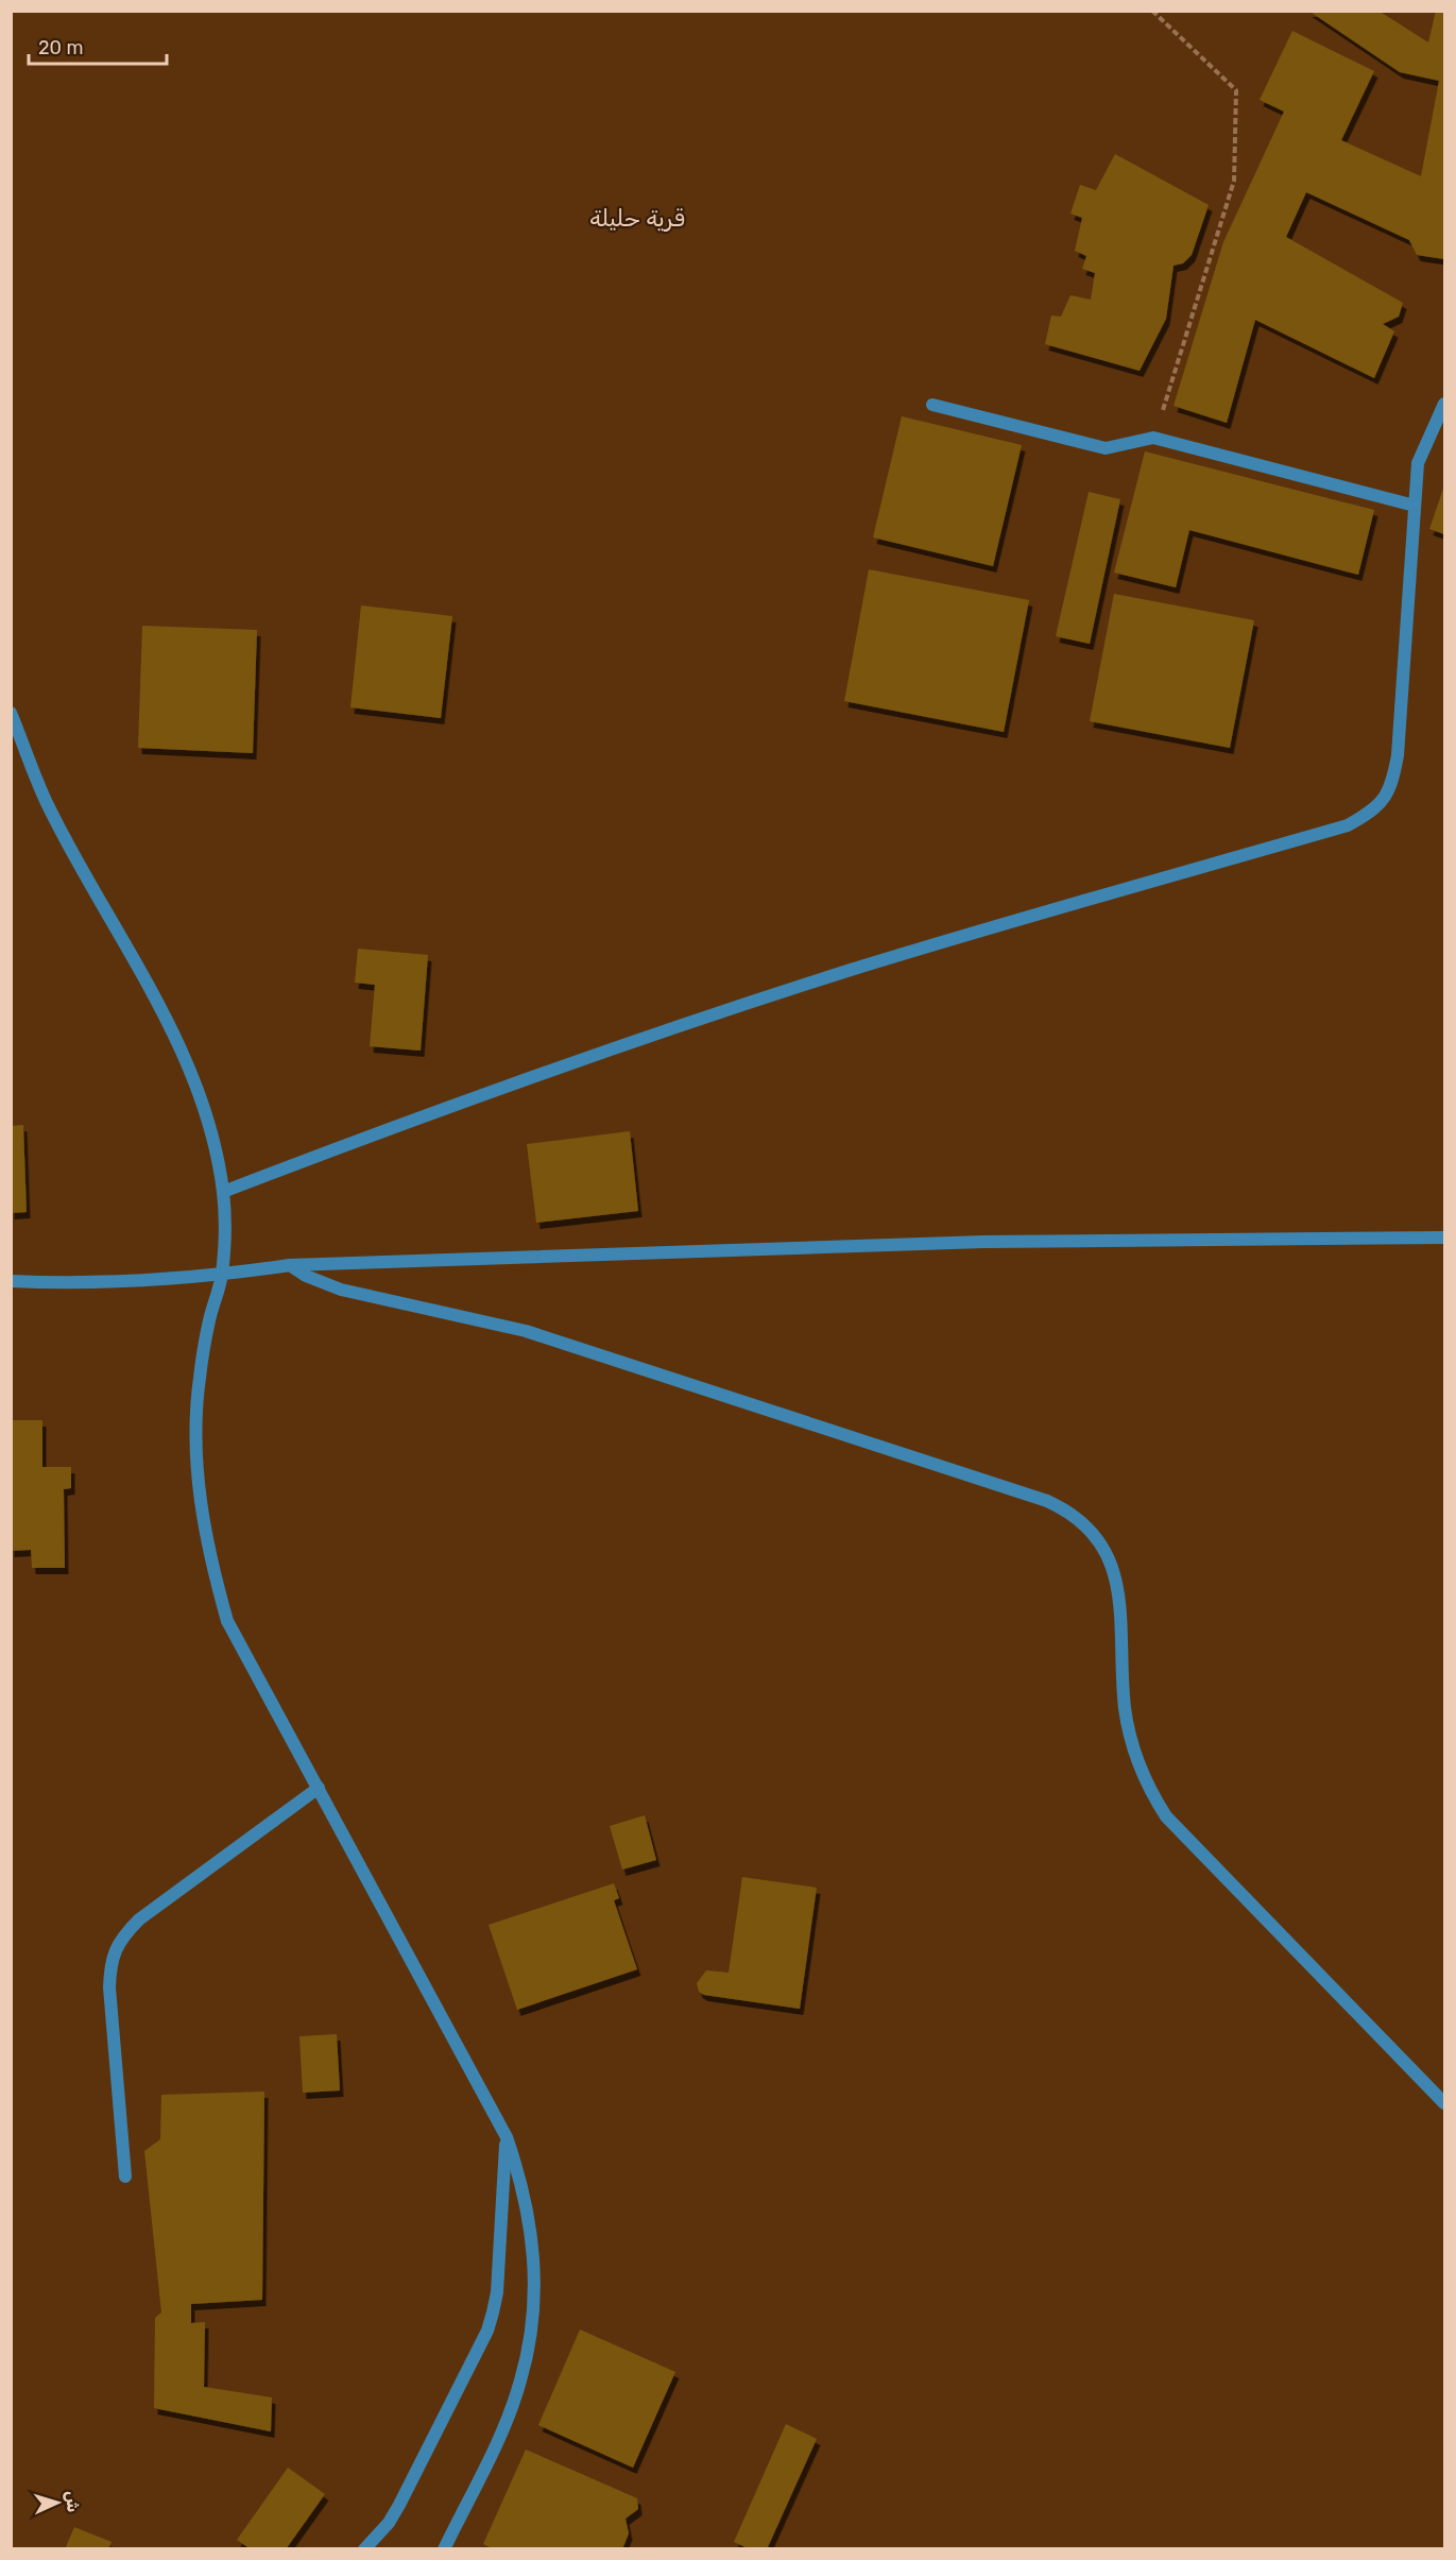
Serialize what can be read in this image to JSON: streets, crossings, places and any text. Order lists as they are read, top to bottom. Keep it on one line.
{"districts":["قرية حليلة"],"scale_bar":"20 m","north":"right"}
